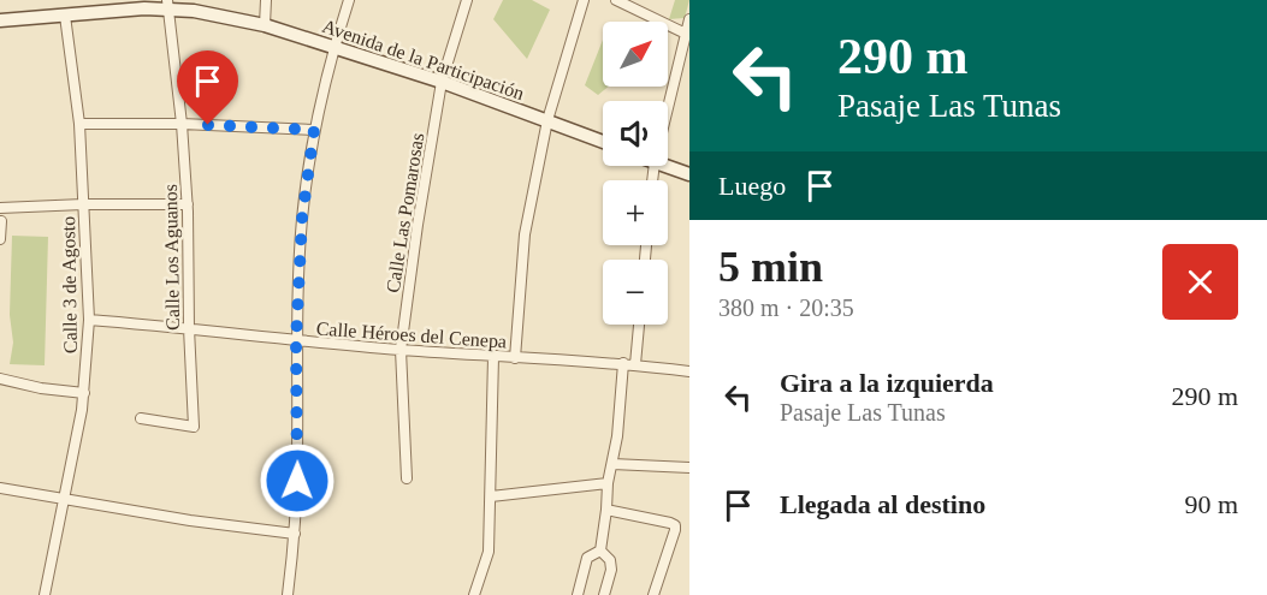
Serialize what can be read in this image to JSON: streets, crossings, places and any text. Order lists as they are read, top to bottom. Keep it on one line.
{"streets":{"main road":["Avenida de la Participación"],"street":["Calle Las Pomarosas","Calle Los Aguanos","Calle 3 de Agosto","Calle Héroes del Cenepa"]},"crossings":[["Avenida de la Participación","Calle Las Pomarosas"],["Avenida de la Participación","Calle Los Aguanos"],["Avenida de la Participación","Calle 3 de Agosto"],["Calle Las Pomarosas","Calle Héroes del Cenepa"],["Calle Los Aguanos","Calle Héroes del Cenepa"],["Calle 3 de Agosto","Calle Héroes del Cenepa"]],"north":"top right","page":{"turn":["290 m","Pasaje Las Tunas"],"map_buttons":["+","−"],"then":"Luego","heading":["5 min","380 m · 20:35"],"list":[{"name":"Gira a la izquierda","note":"Pasaje Las Tunas","value":"290 m"},{"name":"Llegada al destino","value":"90 m"}]}}
